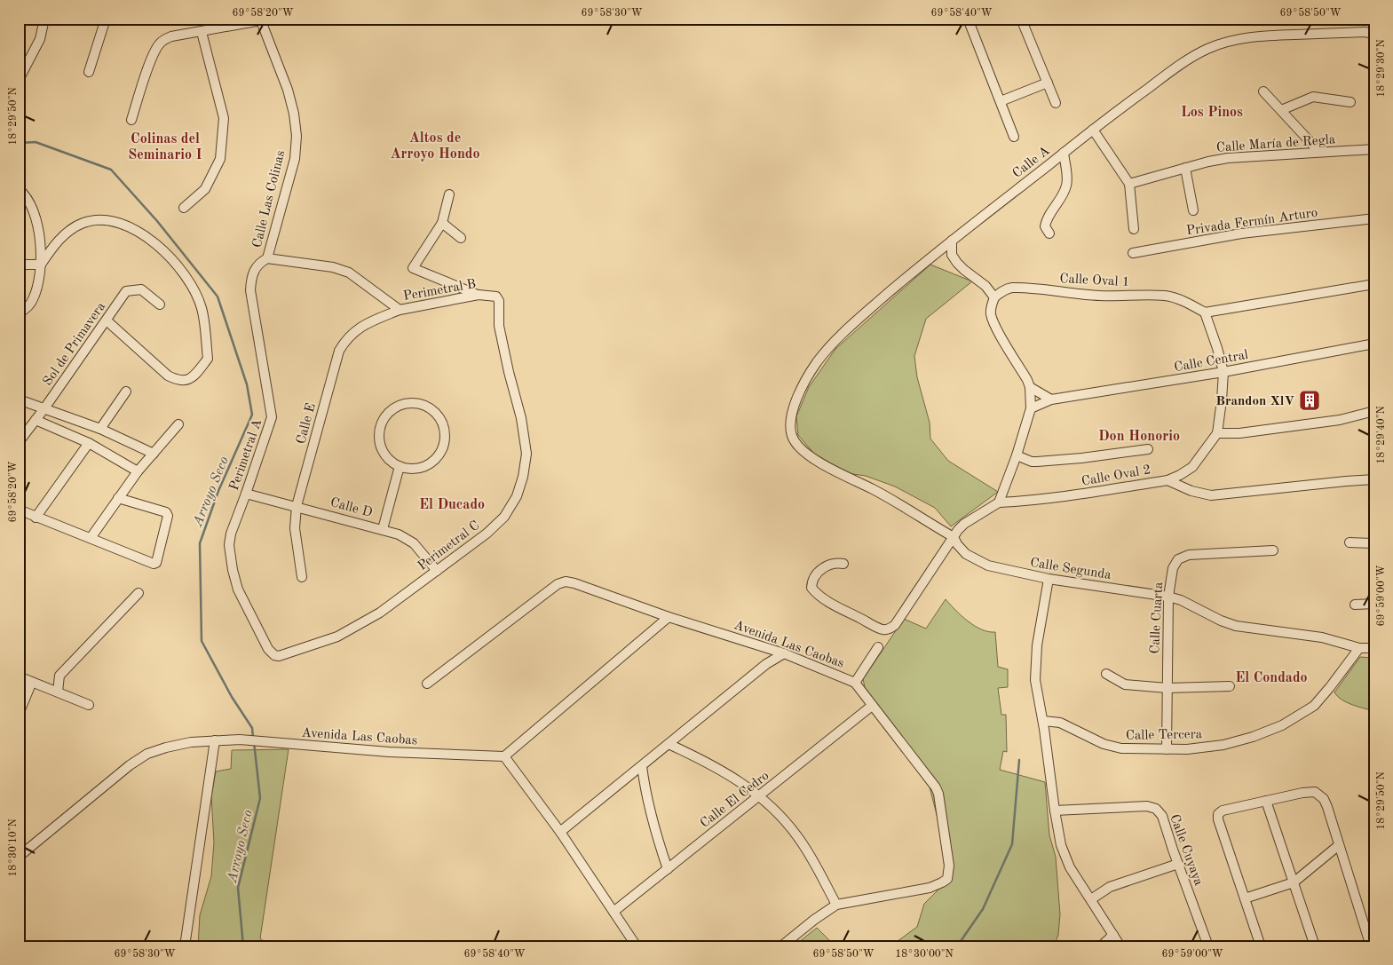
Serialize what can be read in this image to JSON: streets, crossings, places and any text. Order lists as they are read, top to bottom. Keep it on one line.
{"streets":{"street":["Calle María de Regla","Calle A","Calle Las Colinas","Privada Fermín Arturo","Calle Oval 1","Perimetral B","Sol de Primavera","Calle Central","Calle E","Perimetral A","Calle Oval 2","Calle D","Perimetral C","Calle Segunda","Calle Cuarta","Avenida Las Caobas","Calle Tercera","Calle El Cedro","Calle Cuyaya"]},"crossings":[["Calle A","Calle Segunda"],["Calle Las Colinas","Perimetral B"],["Calle Las Colinas","Perimetral A"],["Perimetral B","Calle E"],["Perimetral B","Perimetral A"],["Perimetral B","Perimetral C"],["Calle Central","Calle Oval 2"],["Calle E","Calle D"],["Perimetral A","Calle D"],["Perimetral A","Perimetral C"],["Calle D","Perimetral C"],["Calle Segunda","Calle Cuarta"],["Calle Segunda","Calle Tercera"],["Calle Cuarta","Calle Tercera"],["Avenida Las Caobas","Calle El Cedro"]],"districts":["Los Pinos","Altos de Arroyo Hondo","Colinas del Seminario I","Don Honorio","El Ducado","El Condado"],"water":["Arroyo Seco"],"places":{"building":["Brandon XlV"]},"coordinates":["69°58'20\"W","69°58'30\"W","69°58'40\"W","69°58'50\"W","18°29'30\"N","18°29'50\"N","18°29'40\"N","69°59'00\"W","18°30'10\"N","18°30'00\"N"]}
